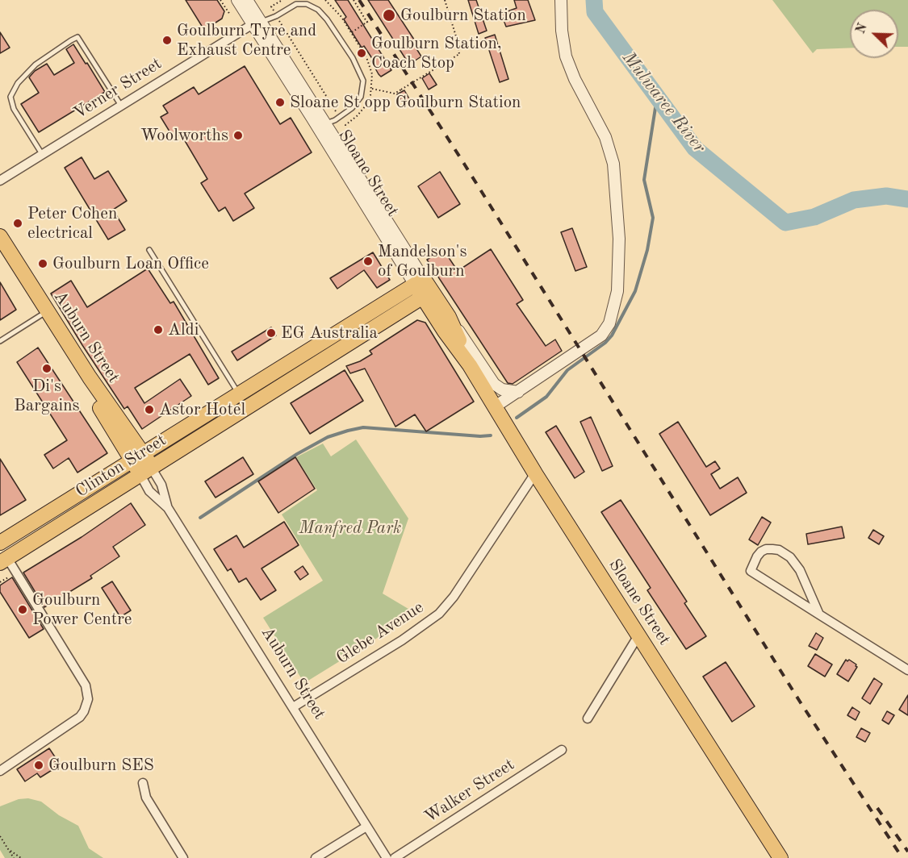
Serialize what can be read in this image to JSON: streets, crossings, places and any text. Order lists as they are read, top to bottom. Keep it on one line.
{"streets":{"main road":["Sloane Street","Auburn Street","Clinton Street"],"street":["Verner Street","Glebe Avenue","Walker Street"]},"crossings":[["Verner Street","Sloane Street"],["Sloane Street","Clinton Street"],["Sloane Street","Glebe Avenue"],["Auburn Street","Clinton Street"],["Auburn Street","Glebe Avenue"]],"water":["Mulwaree River"],"parks":["Manfred Park"],"places":["Goulburn Station","Goulburn Tyre and Exhaust Centre","Goulburn Station, Coach Stop","Sloane St opp Goulburn Station","Woolworths","Peter Cohen electrical","Mandelson's of Goulburn","Goulburn Loan Office","Aldi","EG Australia","Di's Bargains","Astor Hotel","Goulburn Power Centre","Goulburn SES"],"north":"top left"}
